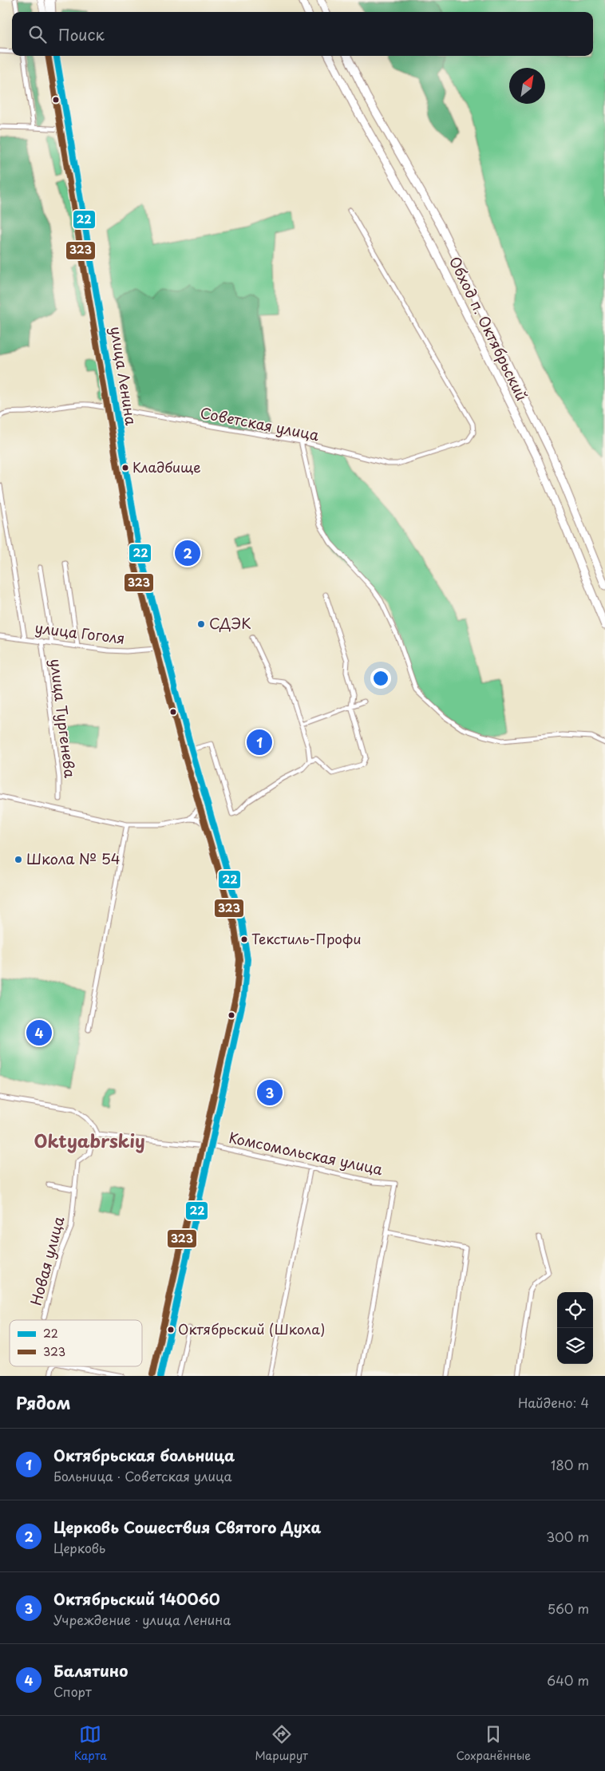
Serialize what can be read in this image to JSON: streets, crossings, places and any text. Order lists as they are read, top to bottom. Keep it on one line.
{"streets":{"highway":["Обход п. Октябрьский"],"main road":["улица Ленина"],"street":["Советская улица","улица Гоголя","улица Тургенева","Комсомольская улица","Новая улица"]},"crossings":[["улица Ленина","Советская улица"],["улица Ленина","улица Гоголя"],["улица Ленина","Комсомольская улица"],["улица Гоголя","улица Тургенева"]],"districts":["Oktyabrskiy"],"places":["Кладбище","СДЭК","Школа № 54","Текстиль-Профи","Октябрьский (Школа)"],"lines":["transit line 22","transit line 323"],"legend":["22","323"],"north":"top right","page":{"search":"Поиск","pins":["2","1","4","3"],"heading":["Рядом","Найдено: 4"],"list":[{"mark":"1","name":"Октябрьская больница","note":"Больница · Советская улица","value":"180 m"},{"mark":"2","name":"Церковь Сошествия Святого Духа","note":"Церковь","value":"300 m"},{"mark":"3","name":"Октябрьский 140060","note":"Учреждение · улица Ленина","value":"560 m"},{"mark":"4","name":"Балятино","note":"Спорт","value":"640 m"}],"nav":["Карта","Маршрут","Сохранённые"]}}
